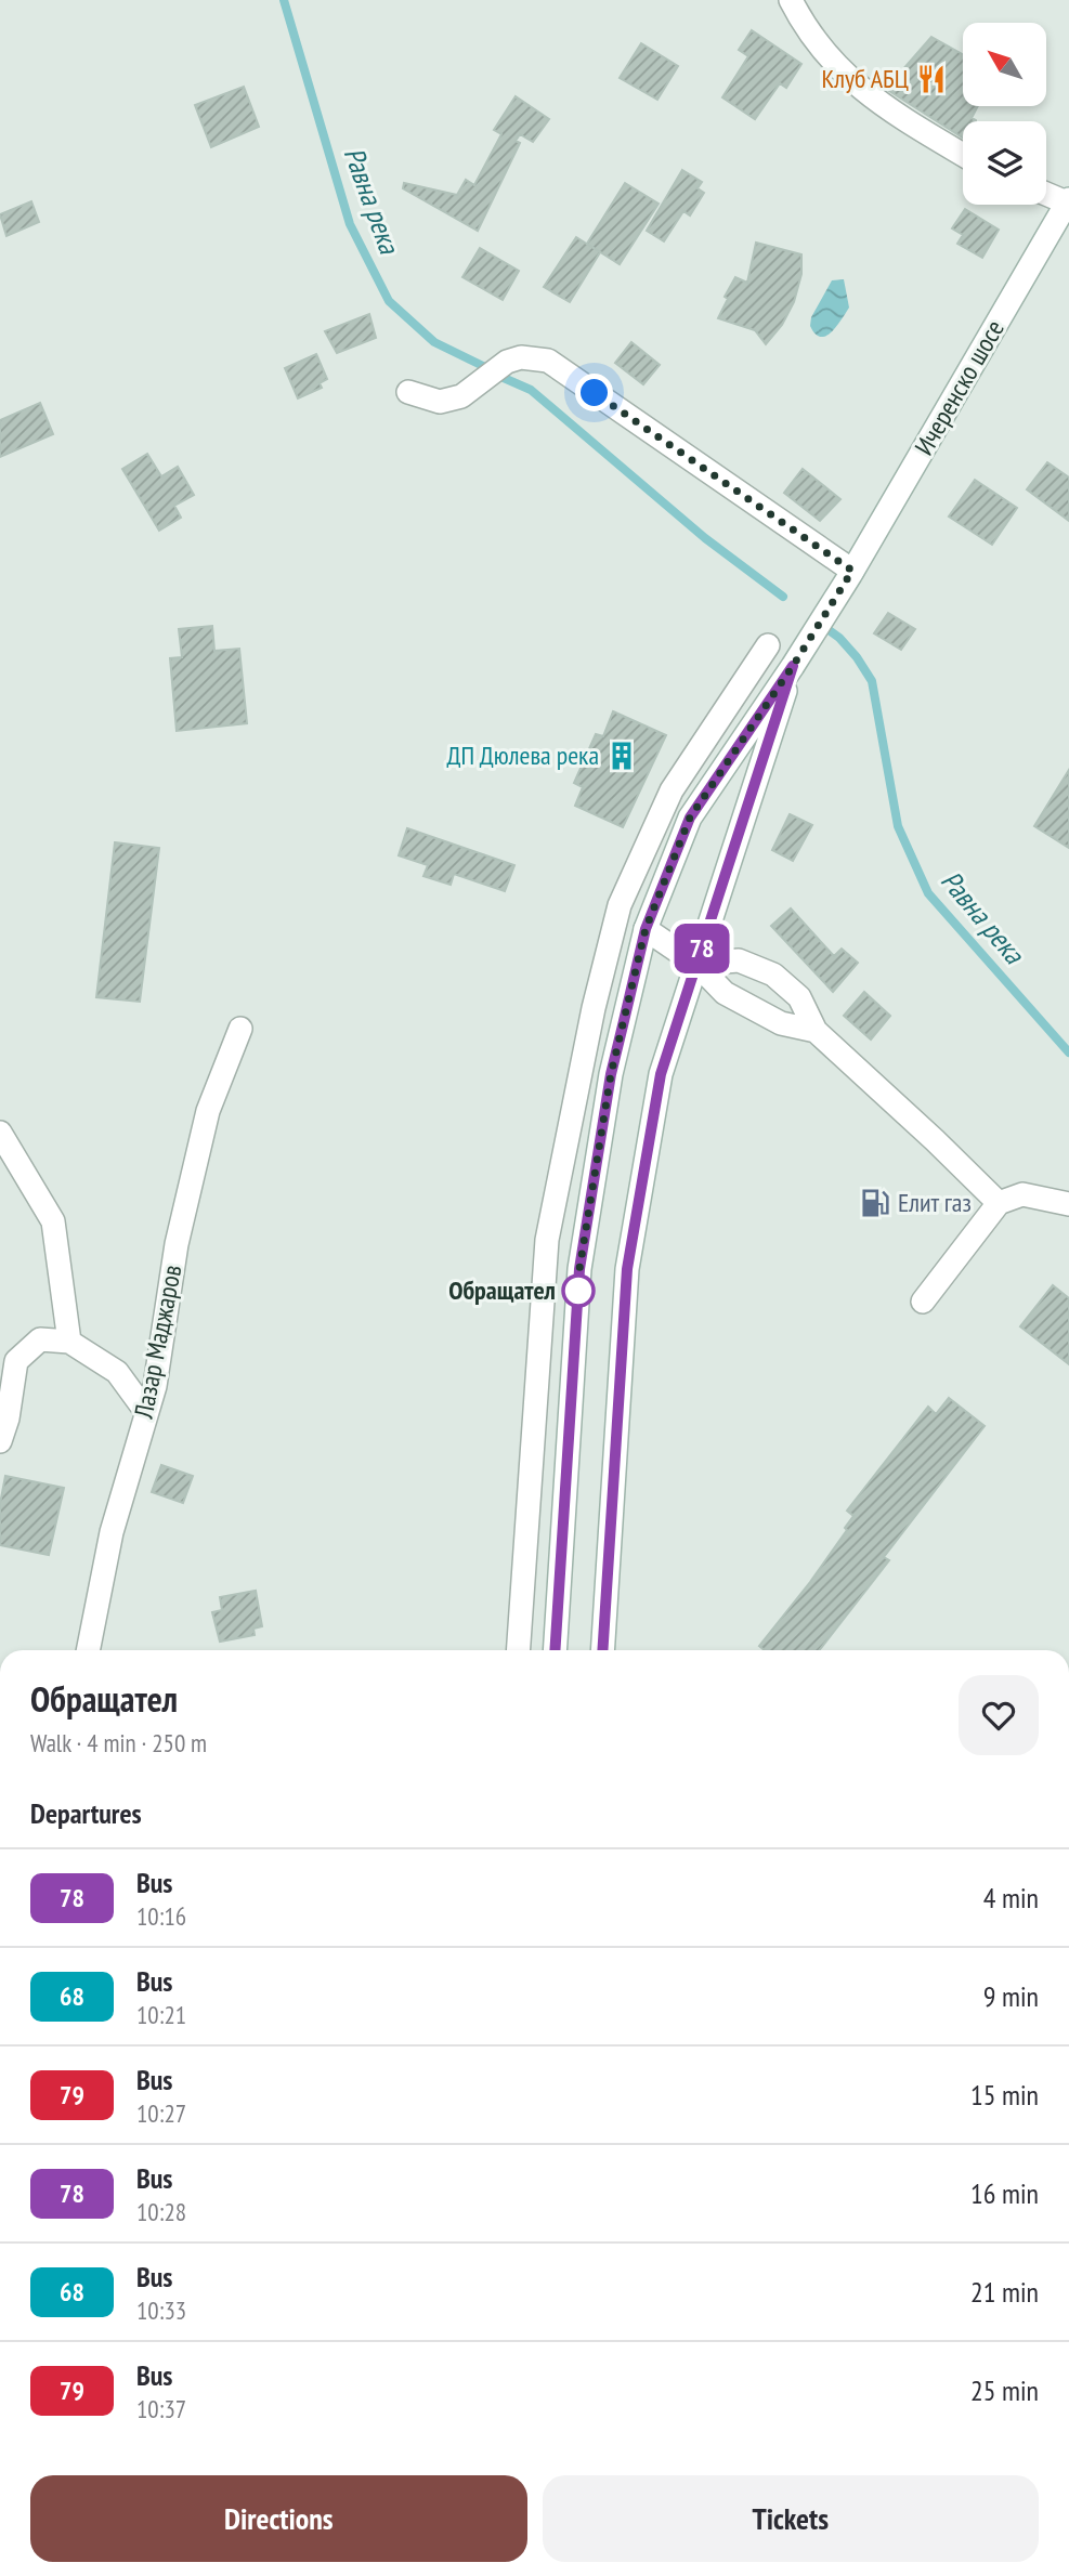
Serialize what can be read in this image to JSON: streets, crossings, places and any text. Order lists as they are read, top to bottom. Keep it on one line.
{"streets":{"street":["Ичеренско шосе","Лазар Маджаров"]},"water":["Равна река"],"places":{"restaurant":["Клуб АБЦ"],"building":["ДП Дюлева река"],"fuel station":["Елит газ"],"other":["Обращател"]},"lines":["bus line 78"],"north":"top left","page":{"on_map":"78","heading":[["Обращател","Walk · 4 min · 250 m"],"Departures"],"list":[{"mark":"78","name":"Bus","note":"10:16","value":"4 min"},{"mark":"68","name":"Bus","note":"10:21","value":"9 min"},{"mark":"79","name":"Bus","note":"10:27","value":"15 min"},{"mark":"78","name":"Bus","note":"10:28","value":"16 min"},{"mark":"68","name":"Bus","note":"10:33","value":"21 min"},{"mark":"79","name":"Bus","note":"10:37","value":"25 min"}],"buttons":["Directions","Tickets"]}}
